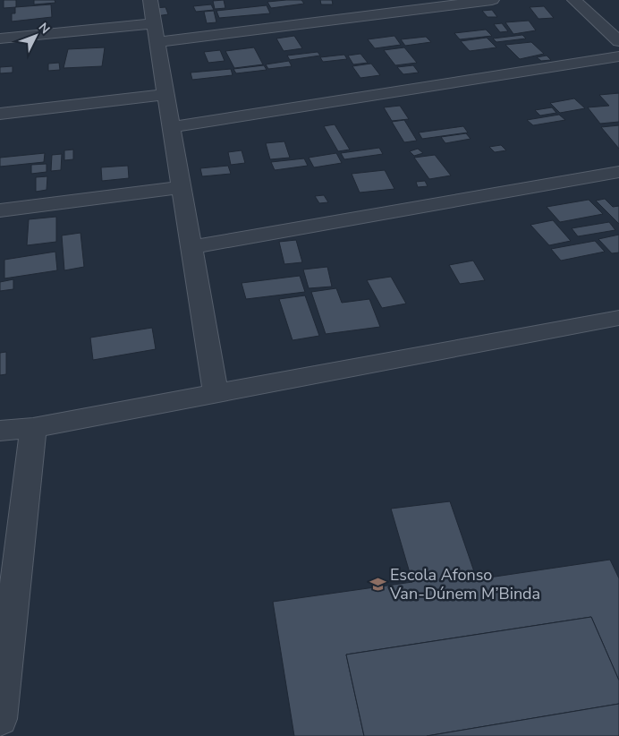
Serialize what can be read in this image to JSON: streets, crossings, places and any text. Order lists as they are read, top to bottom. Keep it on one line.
{"places":{"school or university":["Escola Afonso Van-Dúnem M’Binda"]},"north":"top right"}
